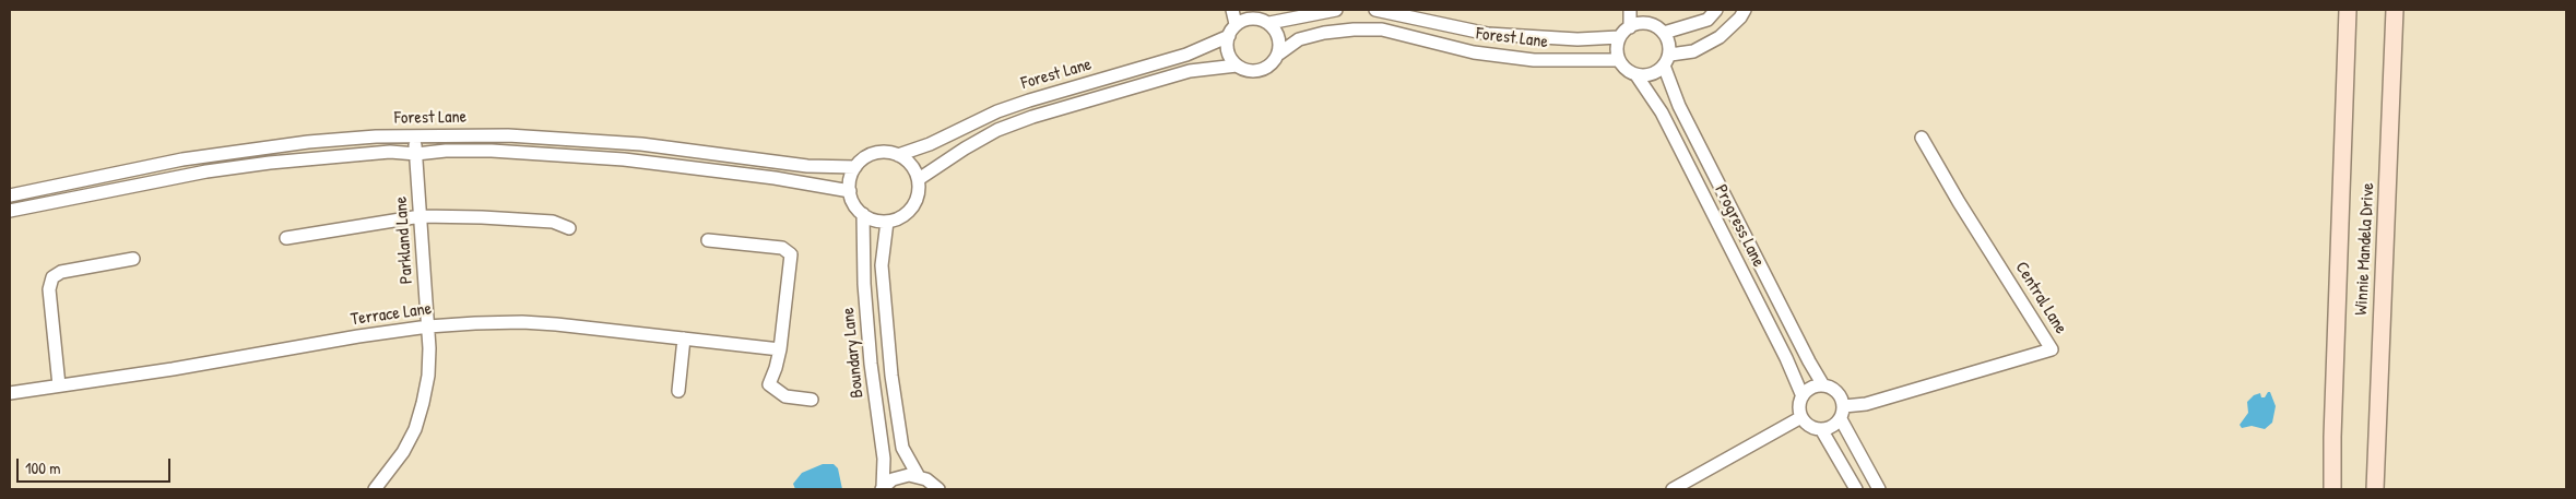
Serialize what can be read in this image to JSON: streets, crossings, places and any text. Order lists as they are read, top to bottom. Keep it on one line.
{"streets":{"main road":["Winnie Mandela Drive"],"street":["Forest Lane","Progress Lane","Parkland Lane","Central Lane","Terrace Lane","Boundary Lane"]},"crossings":[["Forest Lane","Progress Lane"],["Forest Lane","Parkland Lane"],["Forest Lane","Boundary Lane"],["Progress Lane","Central Lane"],["Parkland Lane","Terrace Lane"]],"scale_bar":"100 m"}
